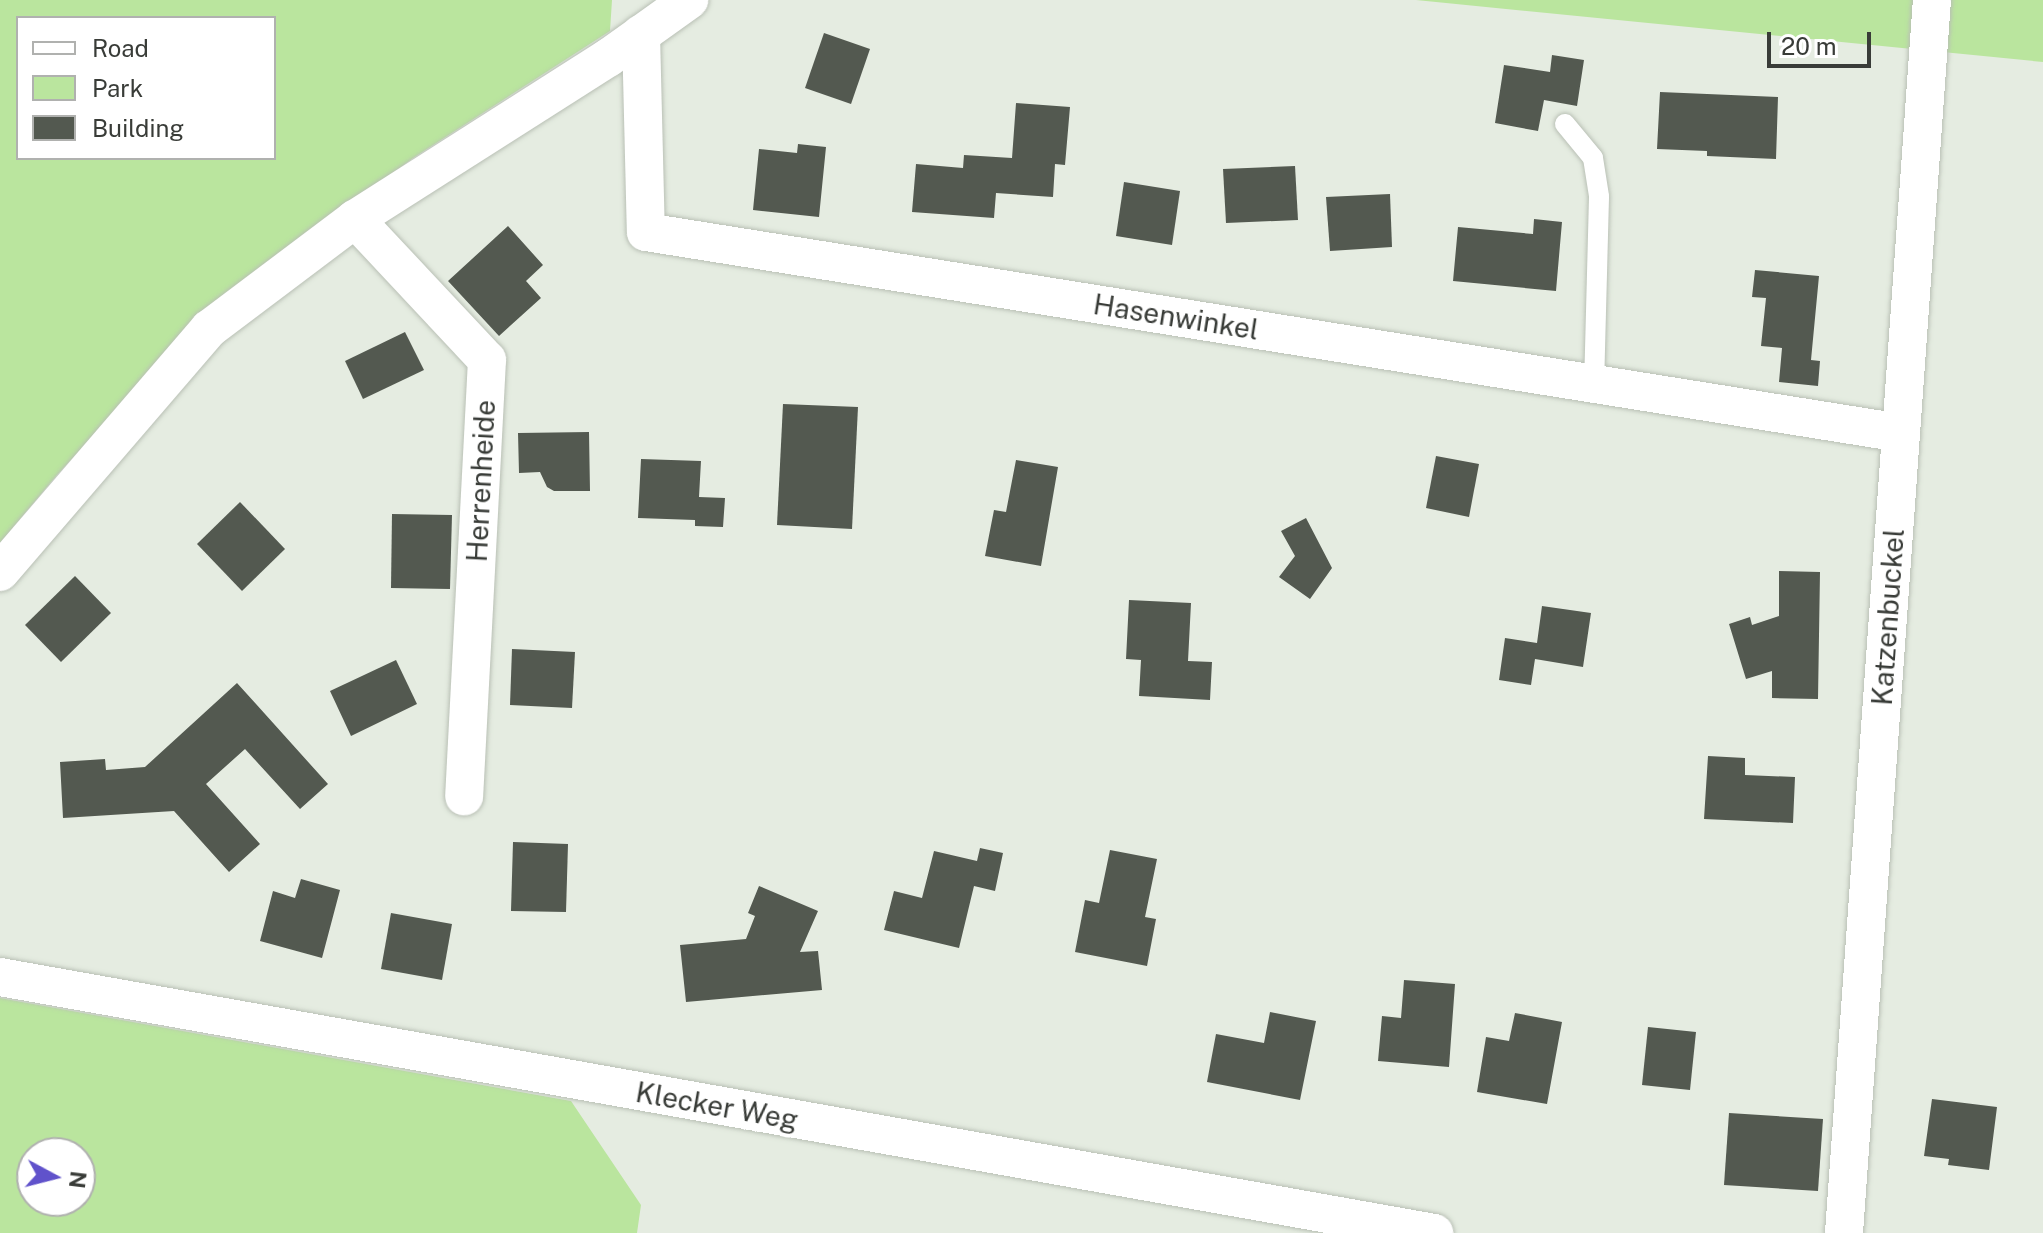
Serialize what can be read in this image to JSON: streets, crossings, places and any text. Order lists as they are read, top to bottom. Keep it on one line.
{"streets":{"street":["Hasenwinkel","Herrenheide","Katzenbuckel","Klecker Weg"]},"crossings":[["Hasenwinkel","Katzenbuckel"]],"legend":["Road","Park","Building"],"scale_bar":"20 m","north":"right"}
